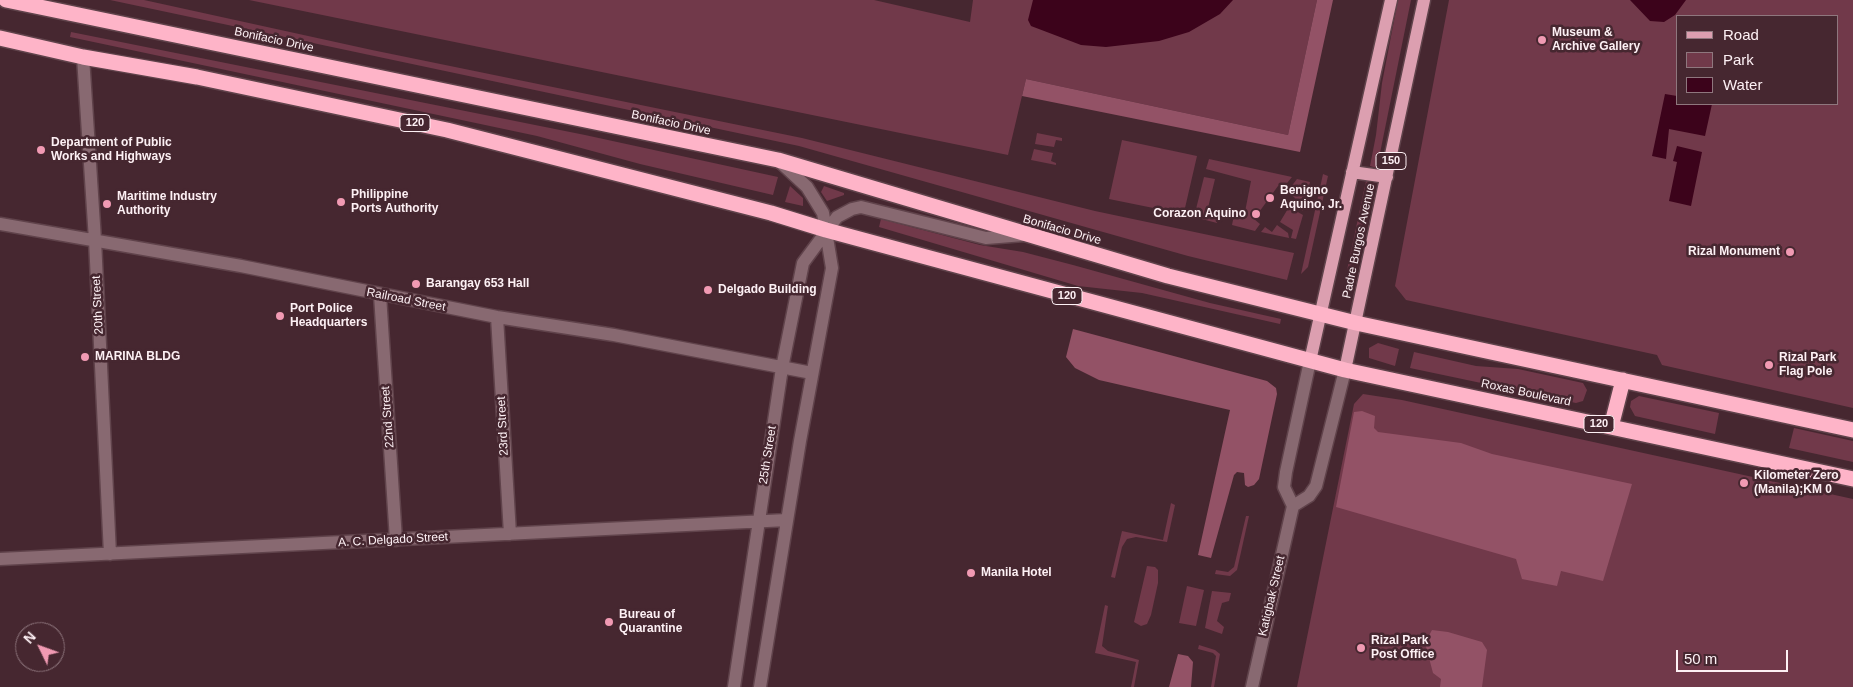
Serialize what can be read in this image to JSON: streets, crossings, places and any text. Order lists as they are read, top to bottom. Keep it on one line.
{"streets":{"highway":["Bonifacio Drive","120","Roxas Boulevard"],"main road":["150","Padre Burgos Avenue"],"street":["Railroad Street","20th Street","22nd Street","23rd Street","25th Street","A. C. Delgado Street","Katigbak Street"]},"crossings":[["Bonifacio Drive","Padre Burgos Avenue"],["Bonifacio Drive","25th Street"],["120","Padre Burgos Avenue"],["120","20th Street"],["120","Roxas Boulevard"],["120","25th Street"],["Padre Burgos Avenue","Roxas Boulevard"],["Railroad Street","20th Street"],["Railroad Street","22nd Street"],["Railroad Street","23rd Street"],["Railroad Street","25th Street"],["20th Street","A. C. Delgado Street"],["22nd Street","A. C. Delgado Street"],["23rd Street","A. C. Delgado Street"],["25th Street","A. C. Delgado Street"]],"places":["Museum & Archive Gallery","Department of Public Works and Highways","Benigno Aquino, Jr.","Philippine Ports Authority","Maritime Industry Authority","Corazon Aquino","Rizal Monument","Barangay 653 Hall","Delgado Building","Port Police Headquarters","MARINA BLDG","Rizal Park Flag Pole","Kilometer Zero (Manila);KM 0","Manila Hotel","Bureau of Quarantine","Rizal Park Post Office"],"legend":["Road","Park","Water"],"scale_bar":"50 m","north":"top left"}
